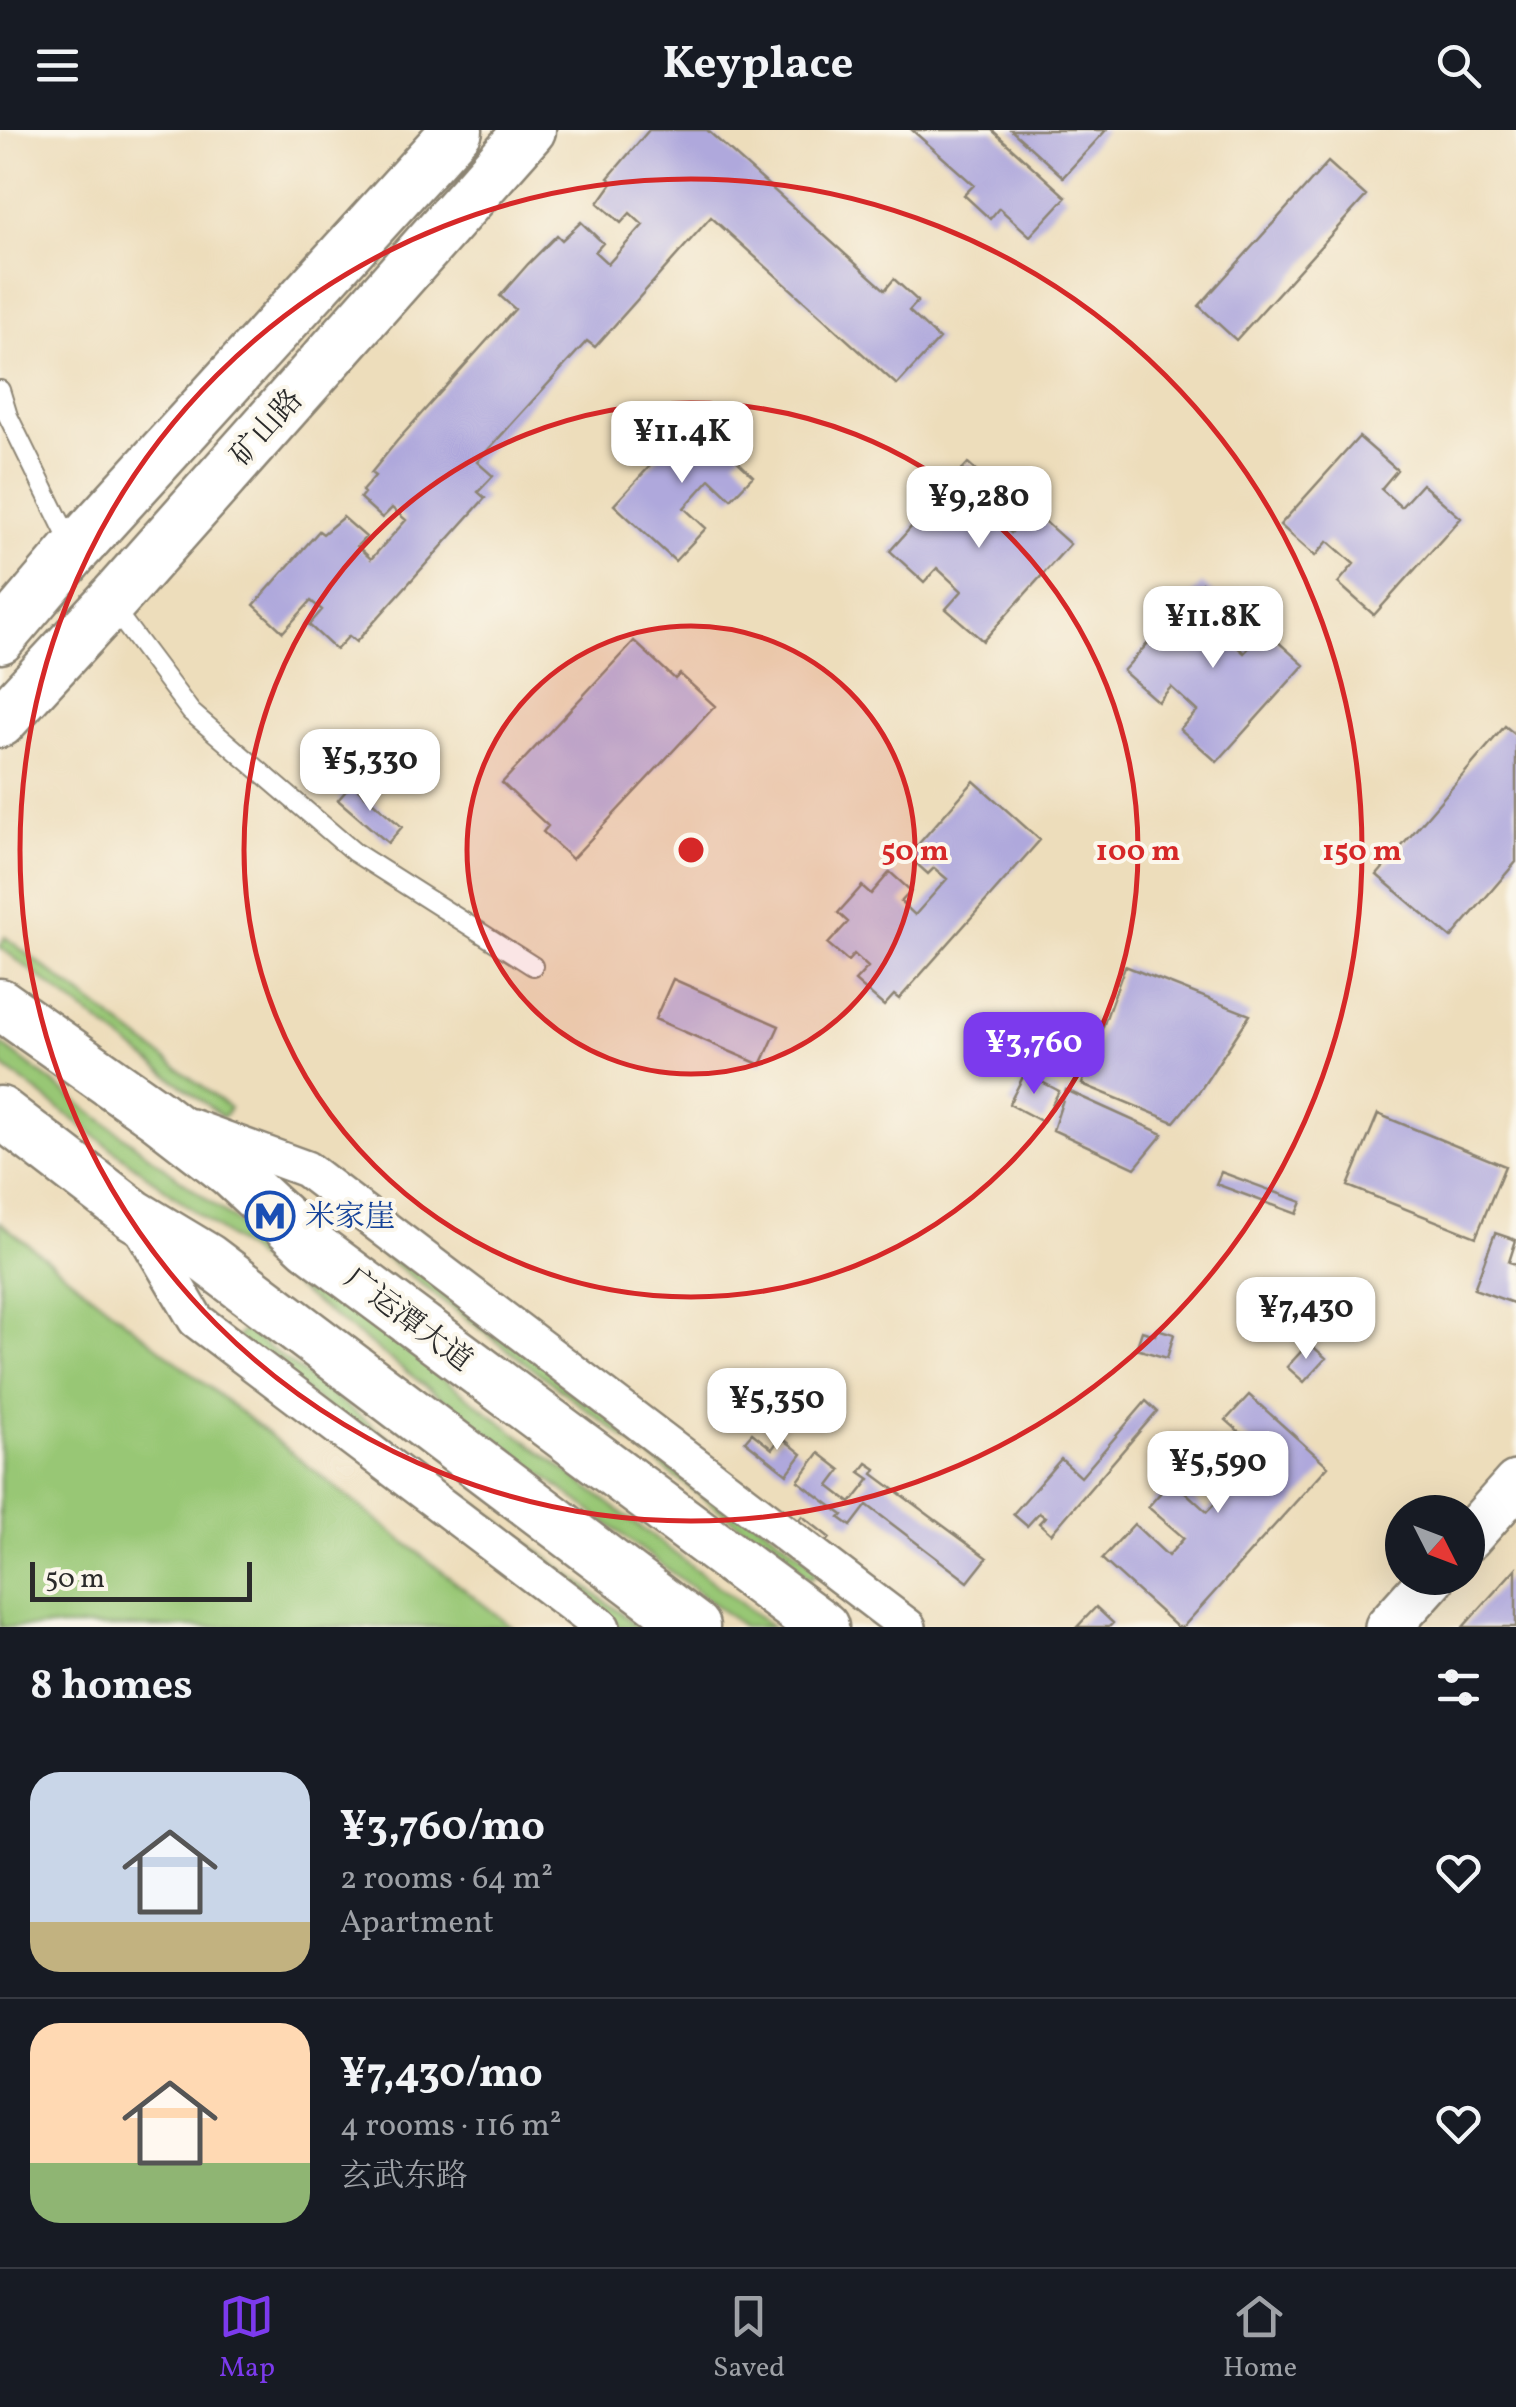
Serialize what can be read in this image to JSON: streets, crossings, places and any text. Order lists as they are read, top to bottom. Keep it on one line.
{"streets":{"main road":["矿山路","广运潭大道"]},"places":{"metro station":["米家崖"]},"scale_bar":"50 m","north":"bottom right","page":{"header":"Keyplace","price":["¥11.4K","¥9,280","¥11.8K","¥5,330","¥3,760","¥7,430","¥5,350","¥5,590"],"scale":"50 m","heading":"8 homes","list":[{"name":"¥3,760/mo","note":"2 rooms · 64 m² · Apartment"},{"name":"¥7,430/mo","note":"4 rooms · 116 m² · 玄武东路"}],"tabs":["Map","Saved","Home"]},"rings":["50 m","100 m","150 m"]}
